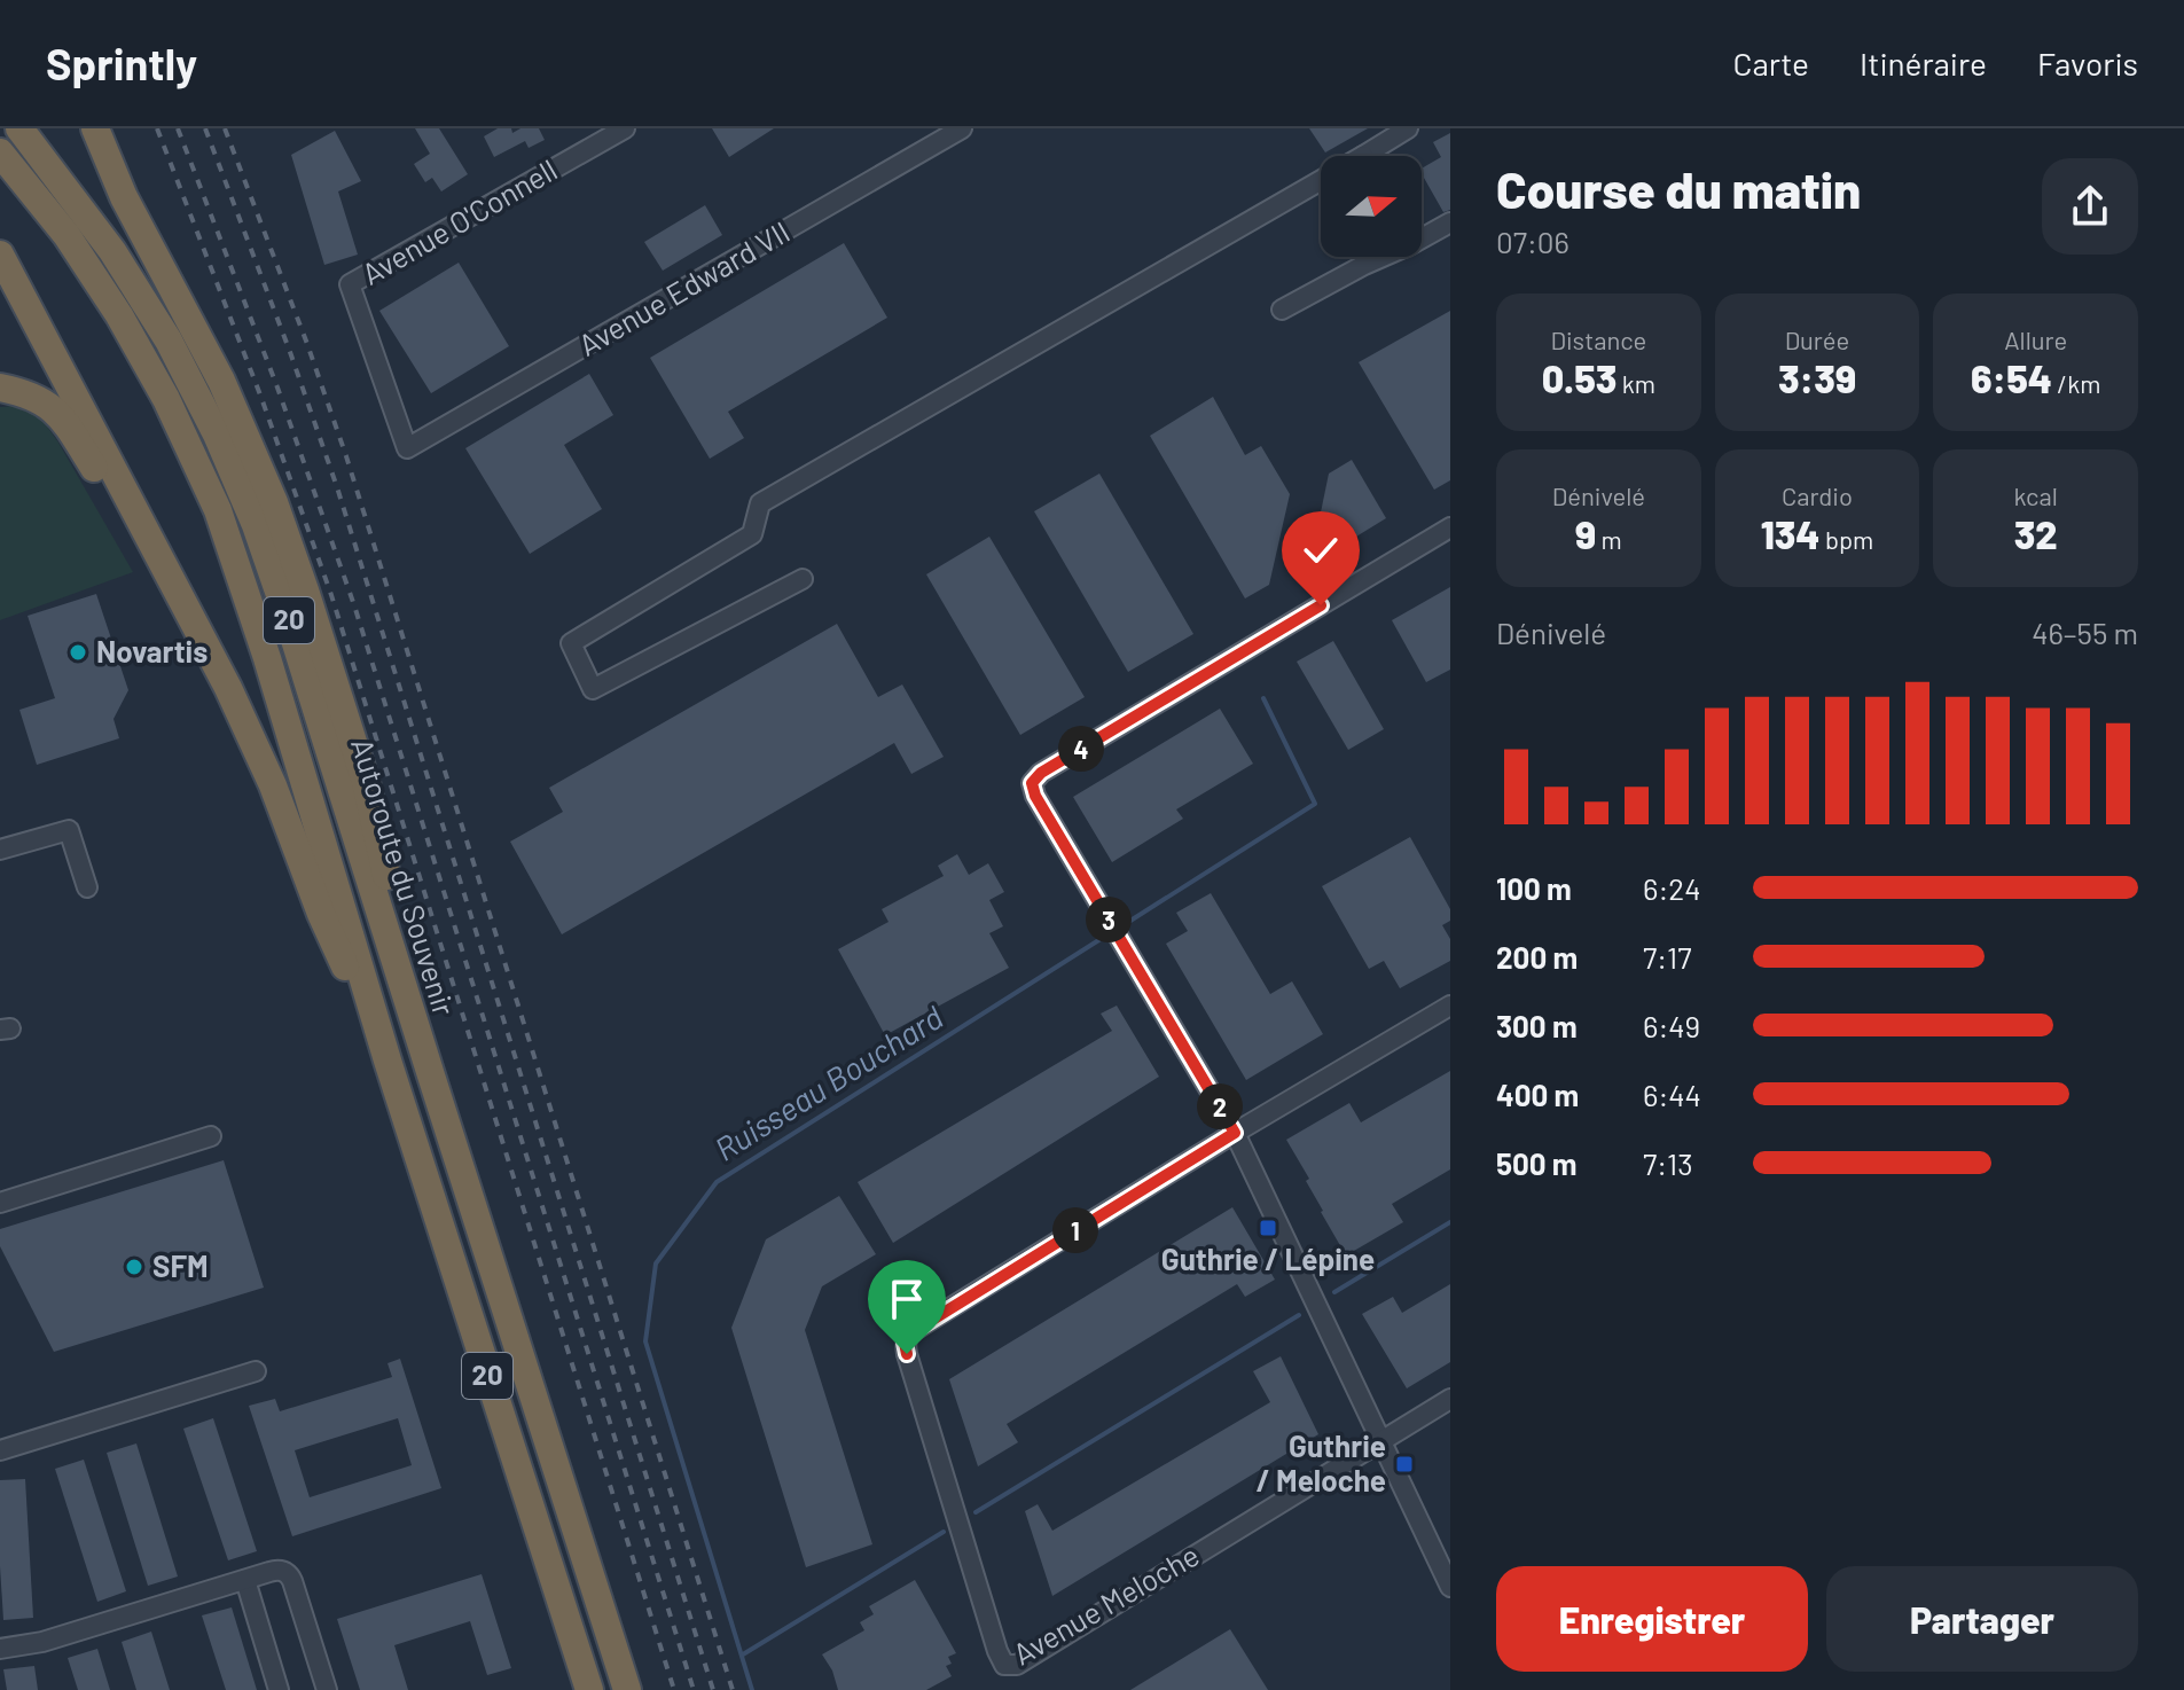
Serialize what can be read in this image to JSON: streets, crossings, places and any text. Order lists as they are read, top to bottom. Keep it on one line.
{"streets":{"highway":["20","Autoroute du Souvenir"],"street":["Avenue O'Connell","Avenue Edward VII","Avenue Meloche"]},"crossings":[["Avenue O'Connell","Avenue Edward VII"]],"water":["Ruisseau Bouchard"],"places":{"other":["Novartis","SFM"],"transit":["Guthrie / Lépine","Guthrie / Meloche"]},"north":"right","page":{"header":"Sprintly","nav":["Carte","Itinéraire","Favoris"],"heading":["Course du matin","07:06"],"stats":[["Distance","0.53 km"],["Durée","3:39"],["Allure","6:54 /km"],["Dénivelé","9 m"],["Cardio","134 bpm"],["kcal","32"]],"chart":["Dénivelé","46–55 m"],"pins":["4","3","2","1"],"list":[{"name":"100 m","note":"6:24"},{"name":"200 m","note":"7:17"},{"name":"300 m","note":"6:49"},{"name":"400 m","note":"6:44"},{"name":"500 m","note":"7:13"}],"buttons":["Enregistrer","Partager"]}}
